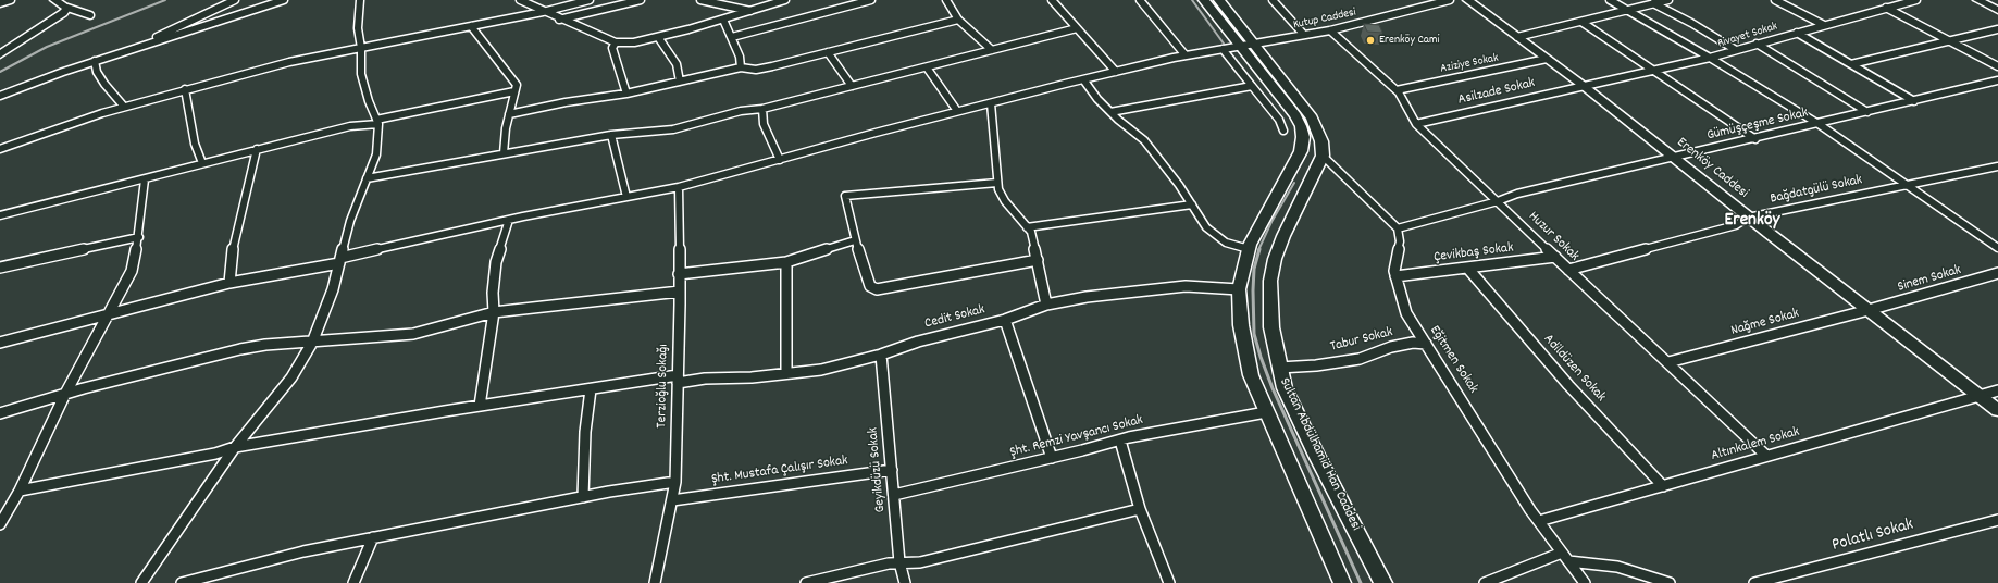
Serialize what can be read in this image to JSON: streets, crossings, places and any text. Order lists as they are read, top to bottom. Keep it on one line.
{"streets":{"main road":["Sultan Abdülhamid Han Caddesi"],"street":["Kutup Caddesi","Rivayet Sokak","Aziziye Sokak","Asilzade Sokak","Gümüşçeşme Sokak","Erenköy Caddesi","Bağdatgülü Sokak","Huzur Sokak","Çevikbaş Sokak","Sinem Sokak","Cedit Sokak","Nağme Sokak","Tabur Sokak","Eğitmen Sokak","Adildüzen Sokak","Terzioğlu Sokağı","Şht. Remzi Yavşancı Sokak","Altınkalem Sokak","Geyikdüzü Sokak","Şht. Mustafa Çalışır Sokak","Polatlı Sokak"]},"crossings":[["Kutup Caddesi","Huzur Sokak"],["Kutup Caddesi","Terzioğlu Sokağı"],["Kutup Caddesi","Sultan Abdülhamid Han Caddesi"],["Rivayet Sokak","Asilzade Sokak"],["Rivayet Sokak","Erenköy Caddesi"],["Aziziye Sokak","Erenköy Caddesi"],["Aziziye Sokak","Huzur Sokak"],["Asilzade Sokak","Erenköy Caddesi"],["Asilzade Sokak","Huzur Sokak"],["Gümüşçeşme Sokak","Erenköy Caddesi"],["Gümüşçeşme Sokak","Huzur Sokak"],["Gümüşçeşme Sokak","Eğitmen Sokak"],["Erenköy Caddesi","Bağdatgülü Sokak"],["Erenköy Caddesi","Sinem Sokak"],["Erenköy Caddesi","Nağme Sokak"],["Erenköy Caddesi","Altınkalem Sokak"],["Bağdatgülü Sokak","Huzur Sokak"],["Huzur Sokak","Çevikbaş Sokak"],["Huzur Sokak","Nağme Sokak"],["Huzur Sokak","Altınkalem Sokak"],["Çevikbaş Sokak","Eğitmen Sokak"],["Çevikbaş Sokak","Adildüzen Sokak"],["Sinem Sokak","Nağme Sokak"],["Cedit Sokak","Terzioğlu Sokağı"],["Cedit Sokak","Sultan Abdülhamid Han Caddesi"],["Cedit Sokak","Geyikdüzü Sokak"],["Tabur Sokak","Eğitmen Sokak"],["Tabur Sokak","Sultan Abdülhamid Han Caddesi"],["Eğitmen Sokak","Altınkalem Sokak"],["Adildüzen Sokak","Altınkalem Sokak"],["Terzioğlu Sokağı","Şht. Mustafa Çalışır Sokak"],["Şht. Remzi Yavşancı Sokak","Sultan Abdülhamid Han Caddesi"],["Şht. Remzi Yavşancı Sokak","Geyikdüzü Sokak"],["Geyikdüzü Sokak","Şht. Mustafa Çalışır Sokak"]],"districts":["Erenköy"],"places":["Erenköy Cami"]}
